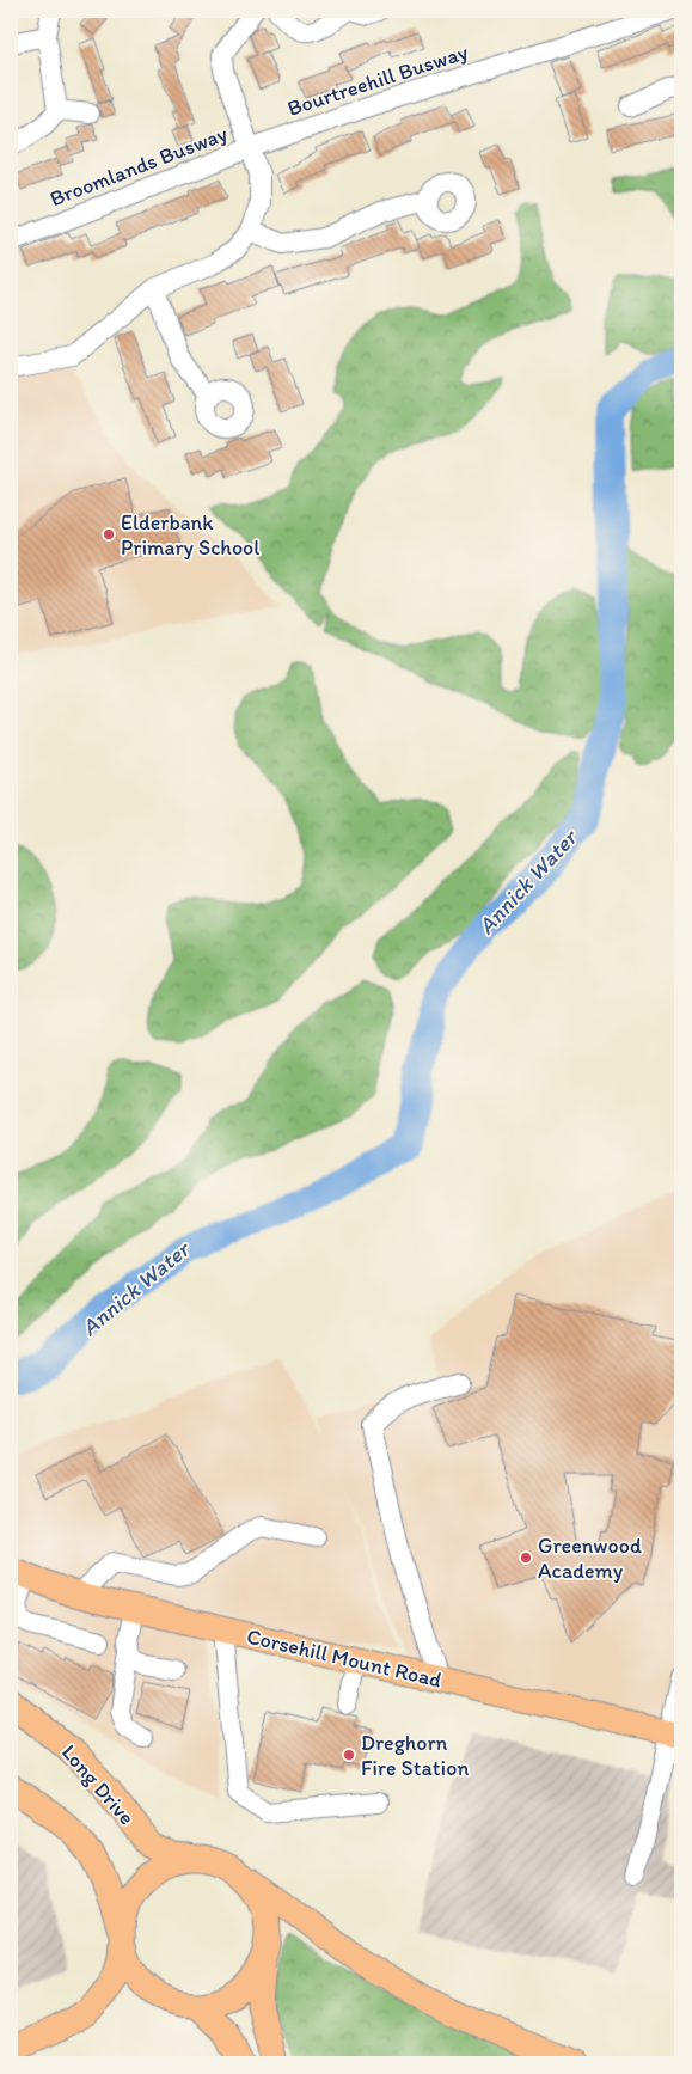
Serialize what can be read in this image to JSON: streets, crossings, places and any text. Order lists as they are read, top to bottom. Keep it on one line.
{"streets":{"main road":["Corsehill Mount Road","Long Drive"],"street":["Bourtreehill Busway","Broomlands Busway"]},"crossings":[["Bourtreehill Busway","Broomlands Busway"]],"water":["Annick Water"],"places":["Elderbank Primary School","Greenwood Academy","Dreghorn Fire Station"]}
